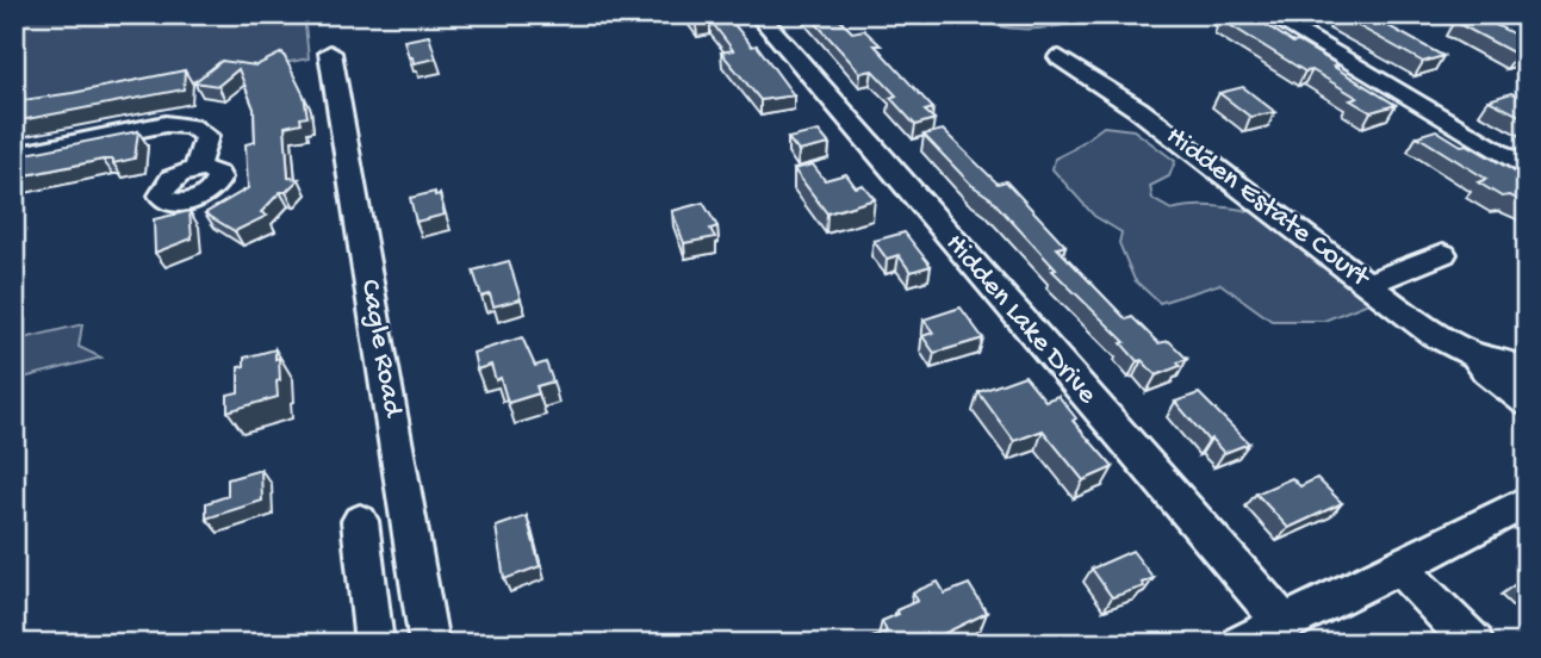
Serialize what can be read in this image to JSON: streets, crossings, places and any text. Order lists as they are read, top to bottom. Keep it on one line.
{"streets":{"street":["Hidden Estate Court","Hidden Lake Drive","Cagle Road"]}}
